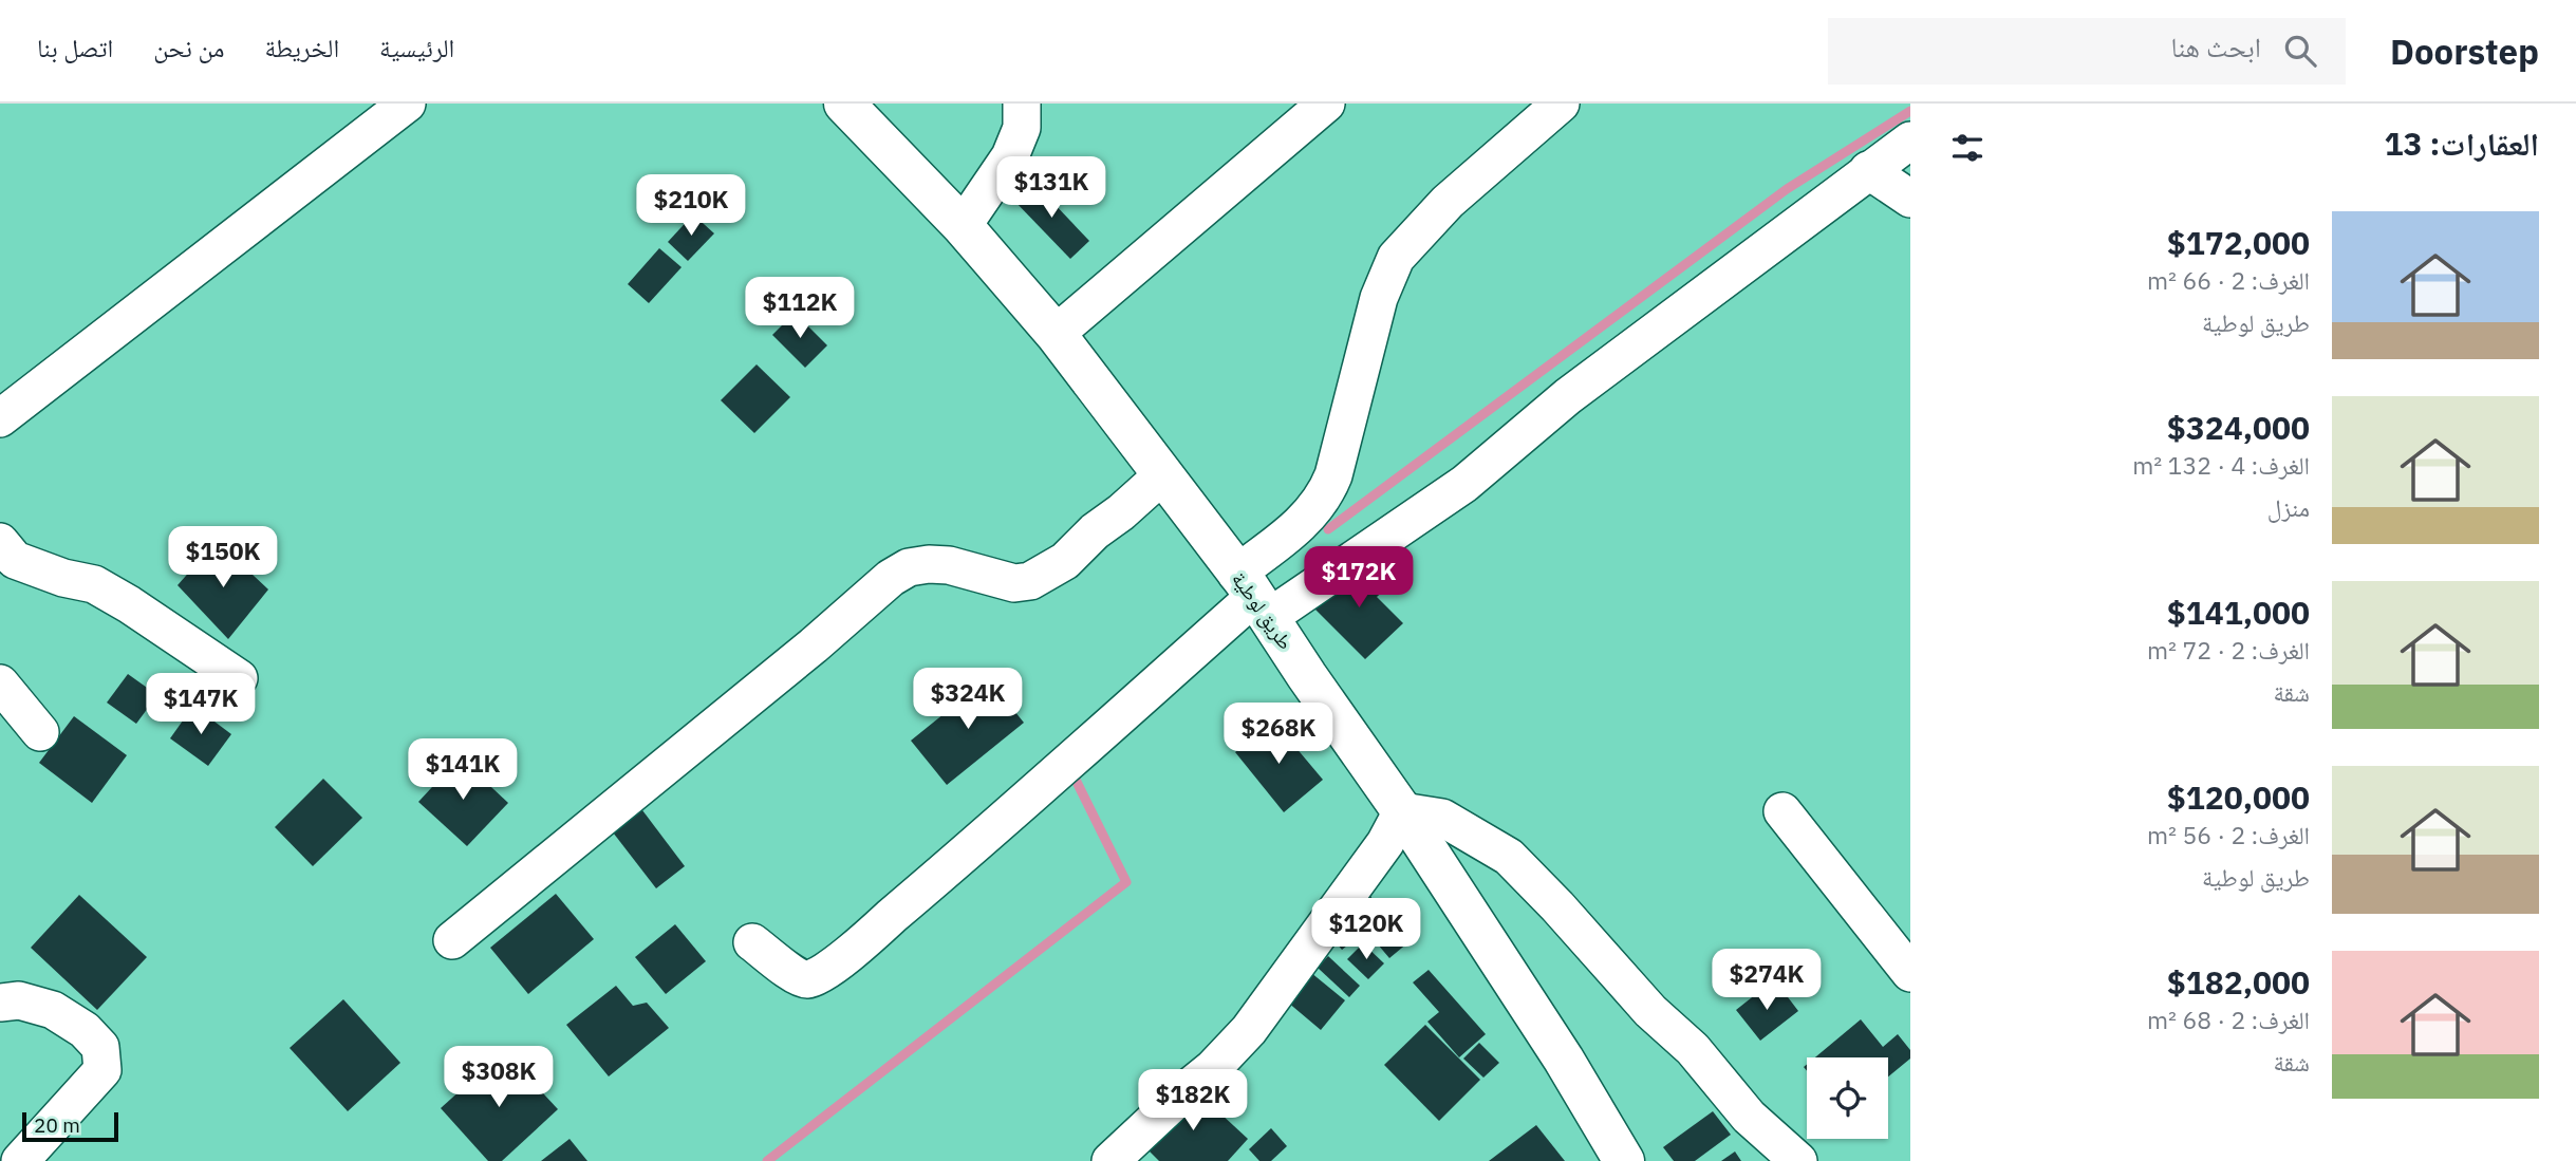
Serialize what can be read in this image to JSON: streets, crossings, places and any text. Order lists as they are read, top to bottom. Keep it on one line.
{"streets":{"main road":["طريق لوطية"]},"scale_bar":"20 m","page":{"header":"Doorstep","search":"ابحث هنا","nav":["الرئيسية","الخريطة","من نحن","اتصل بنا"],"heading":"العقارات: 13","price":["$131K","$210K","$112K","$150K","$172K","$324K","$147K","$268K","$141K","$120K","$274K","$308K","$182K"],"list":[{"name":"$172,000","note":"الغرف: 2 · 66 m² · طريق لوطية"},{"name":"$324,000","note":"الغرف: 4 · 132 m² · منزل"},{"name":"$141,000","note":"الغرف: 2 · 72 m² · شقة"},{"name":"$120,000","note":"الغرف: 2 · 56 m² · طريق لوطية"},{"name":"$182,000","note":"الغرف: 2 · 68 m² · شقة"}],"scale":"20 m"}}
